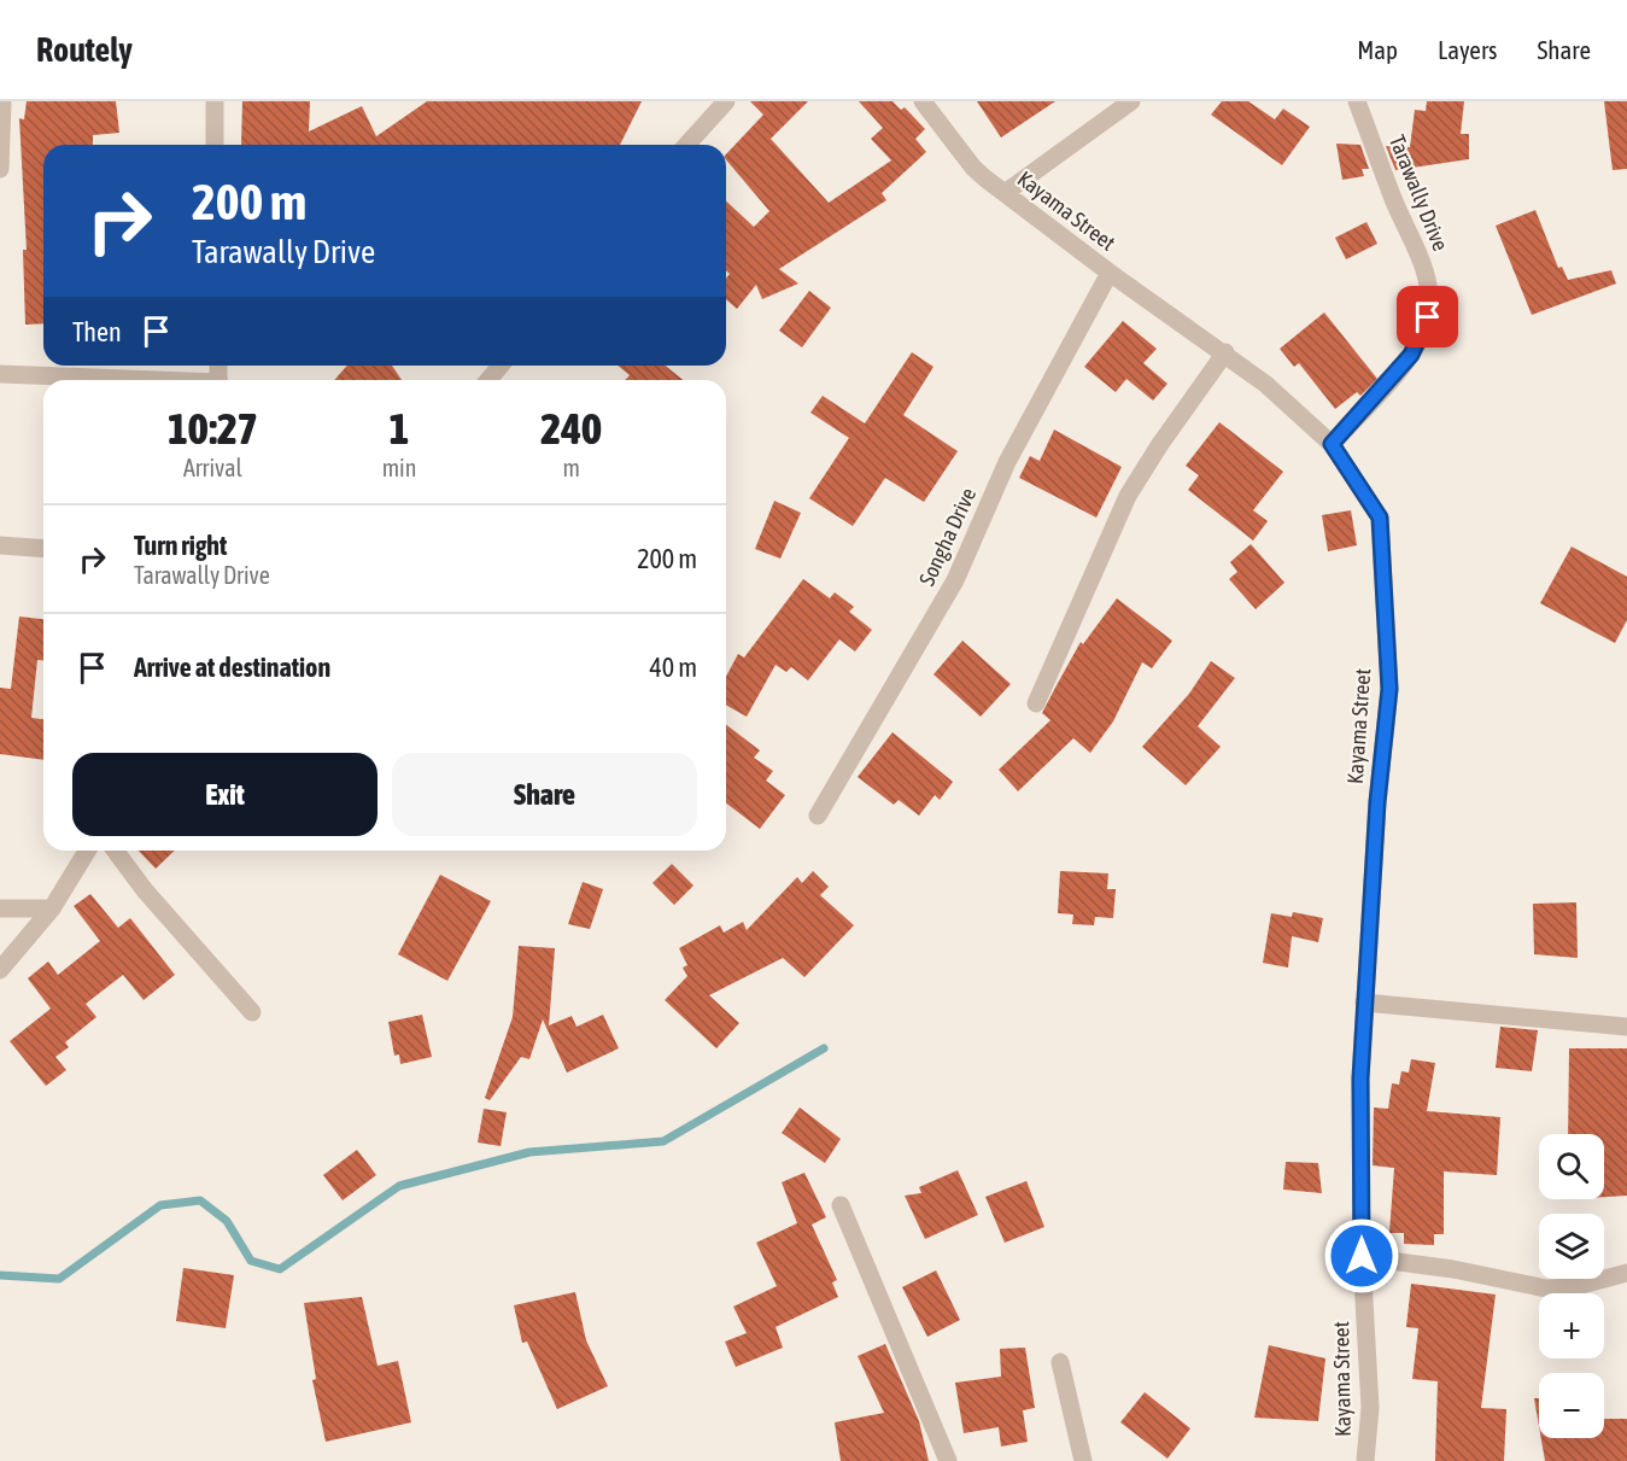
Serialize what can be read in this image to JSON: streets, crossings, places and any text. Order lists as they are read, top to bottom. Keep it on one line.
{"streets":{"street":["Tarawally Drive","Kayama Street","Songha Drive"]},"crossings":[["Tarawally Drive","Kayama Street"],["Kayama Street","Songha Drive"]],"page":{"header":"Routely","nav":["Map","Layers","Share"],"turn":["200 m","Tarawally Drive"],"then":"Then","eta":["10:27","Arrival","1","min","240","m"],"list":[{"name":"Turn right","note":"Tarawally Drive","value":"200 m"},{"name":"Arrive at destination","value":"40 m"}],"buttons":["Exit","Share"],"map_buttons":["+","−"]}}
